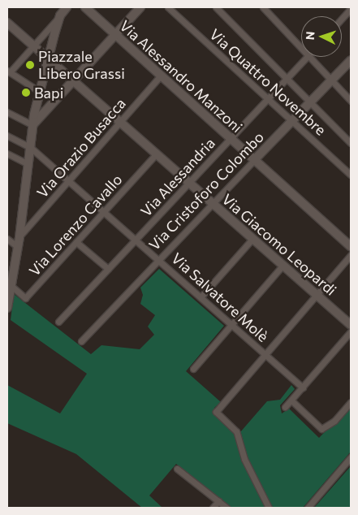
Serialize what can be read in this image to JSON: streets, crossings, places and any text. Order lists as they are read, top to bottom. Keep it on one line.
{"streets":{"street":["Via Alessandro Manzoni","Via Quattro Novembre","Via Orazio Busacca","Via Alessandria","Via Cristoforo Colombo","Via Lorenzo Cavallo","Via Giacomo Leopardi","Via Salvatore Molè"]},"crossings":[["Via Alessandro Manzoni","Via Orazio Busacca"],["Via Alessandro Manzoni","Via Alessandria"],["Via Alessandro Manzoni","Via Cristoforo Colombo"],["Via Quattro Novembre","Via Alessandria"],["Via Quattro Novembre","Via Cristoforo Colombo"],["Via Orazio Busacca","Via Giacomo Leopardi"],["Via Orazio Busacca","Via Salvatore Molè"],["Via Alessandria","Via Giacomo Leopardi"],["Via Alessandria","Via Salvatore Molè"],["Via Cristoforo Colombo","Via Giacomo Leopardi"],["Via Cristoforo Colombo","Via Salvatore Molè"],["Via Lorenzo Cavallo","Via Giacomo Leopardi"],["Via Lorenzo Cavallo","Via Salvatore Molè"]],"places":["Piazzale Libero Grassi","Bapi"],"north":"left"}
